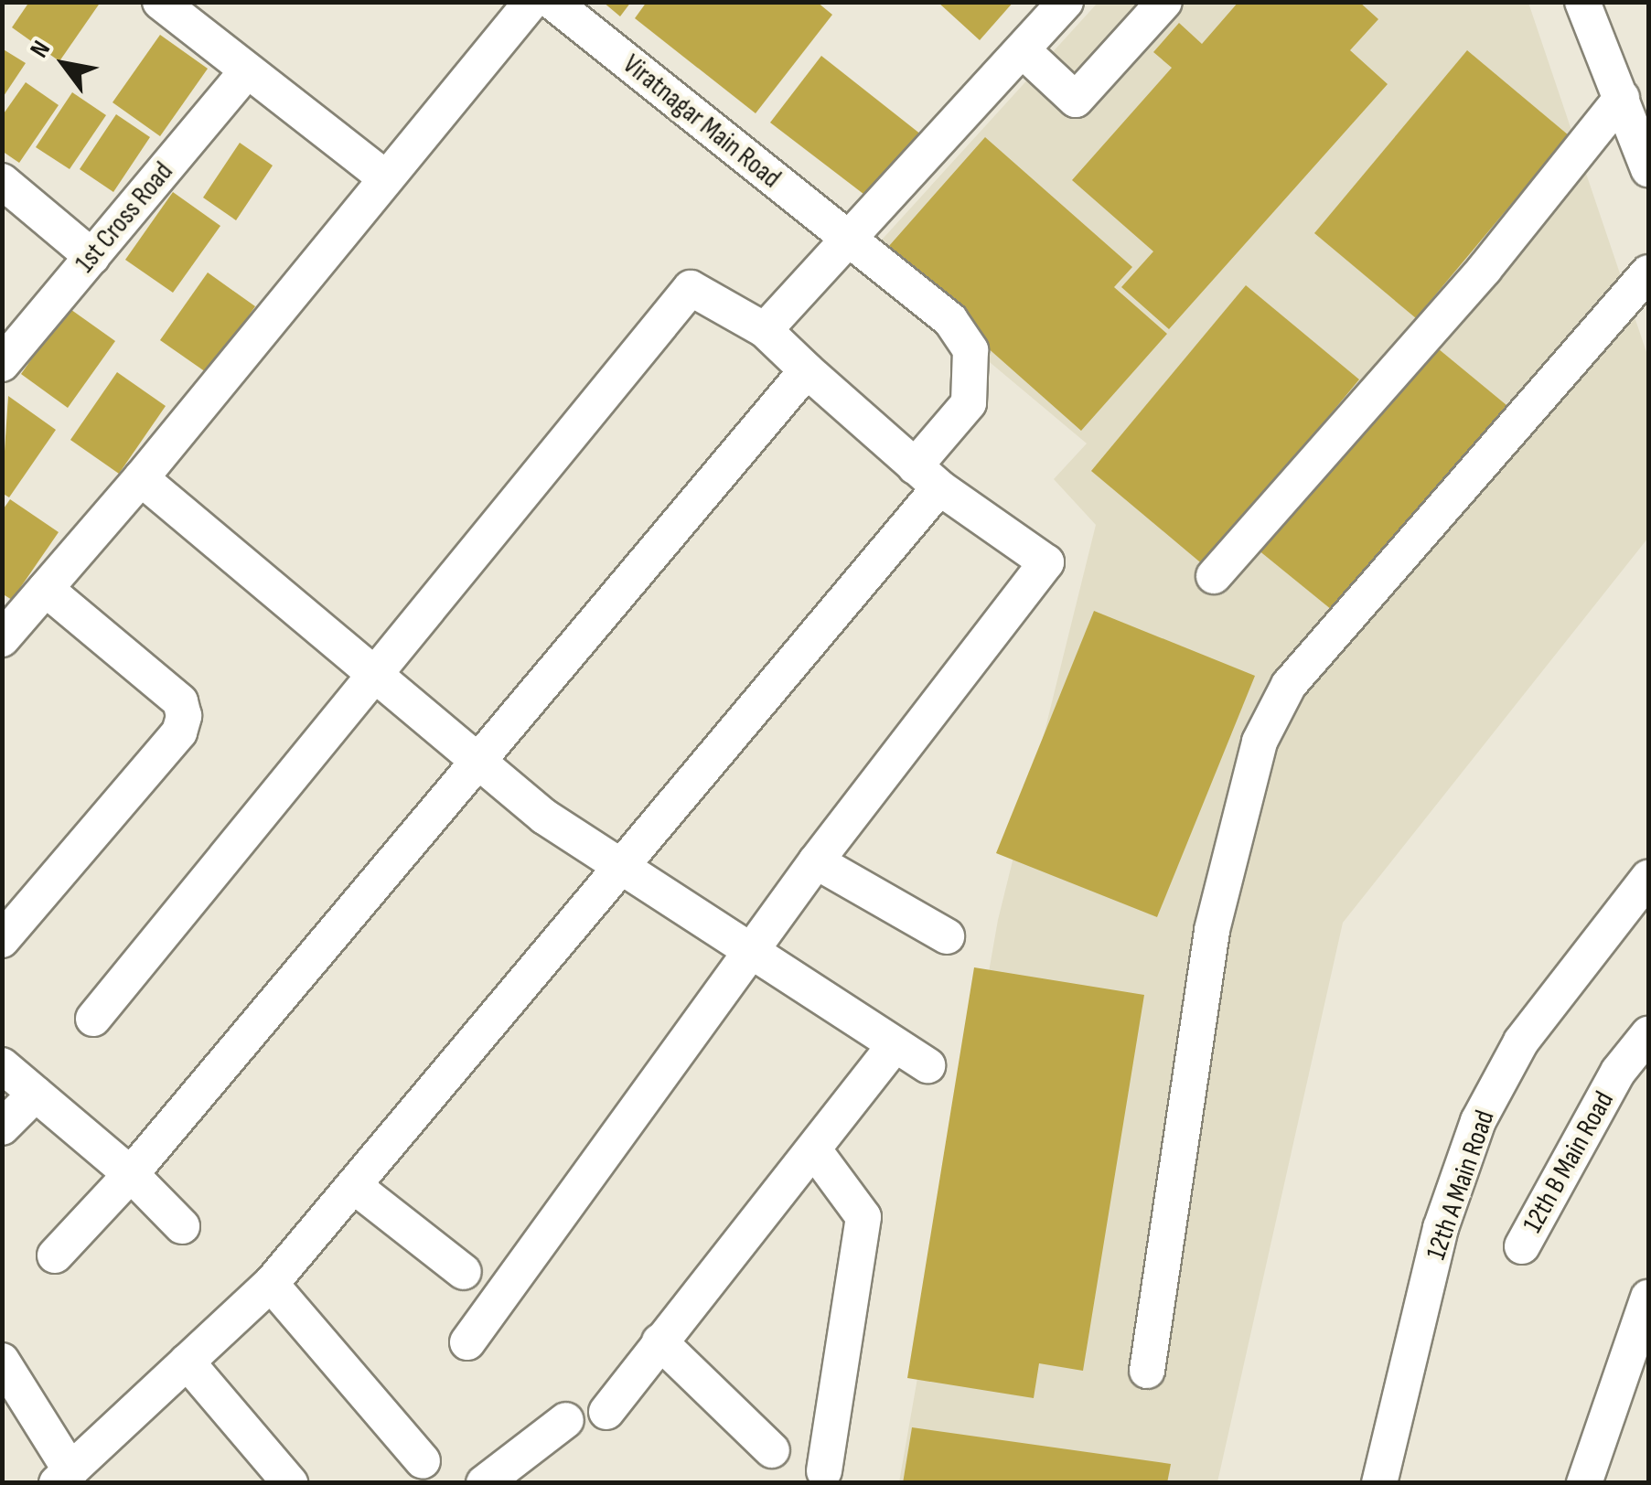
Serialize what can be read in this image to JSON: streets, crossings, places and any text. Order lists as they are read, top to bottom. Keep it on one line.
{"streets":{"street":["Viratnagar Main Road","1st Cross Road","12th B Main Road","12th A Main Road"]},"north":"top left"}
